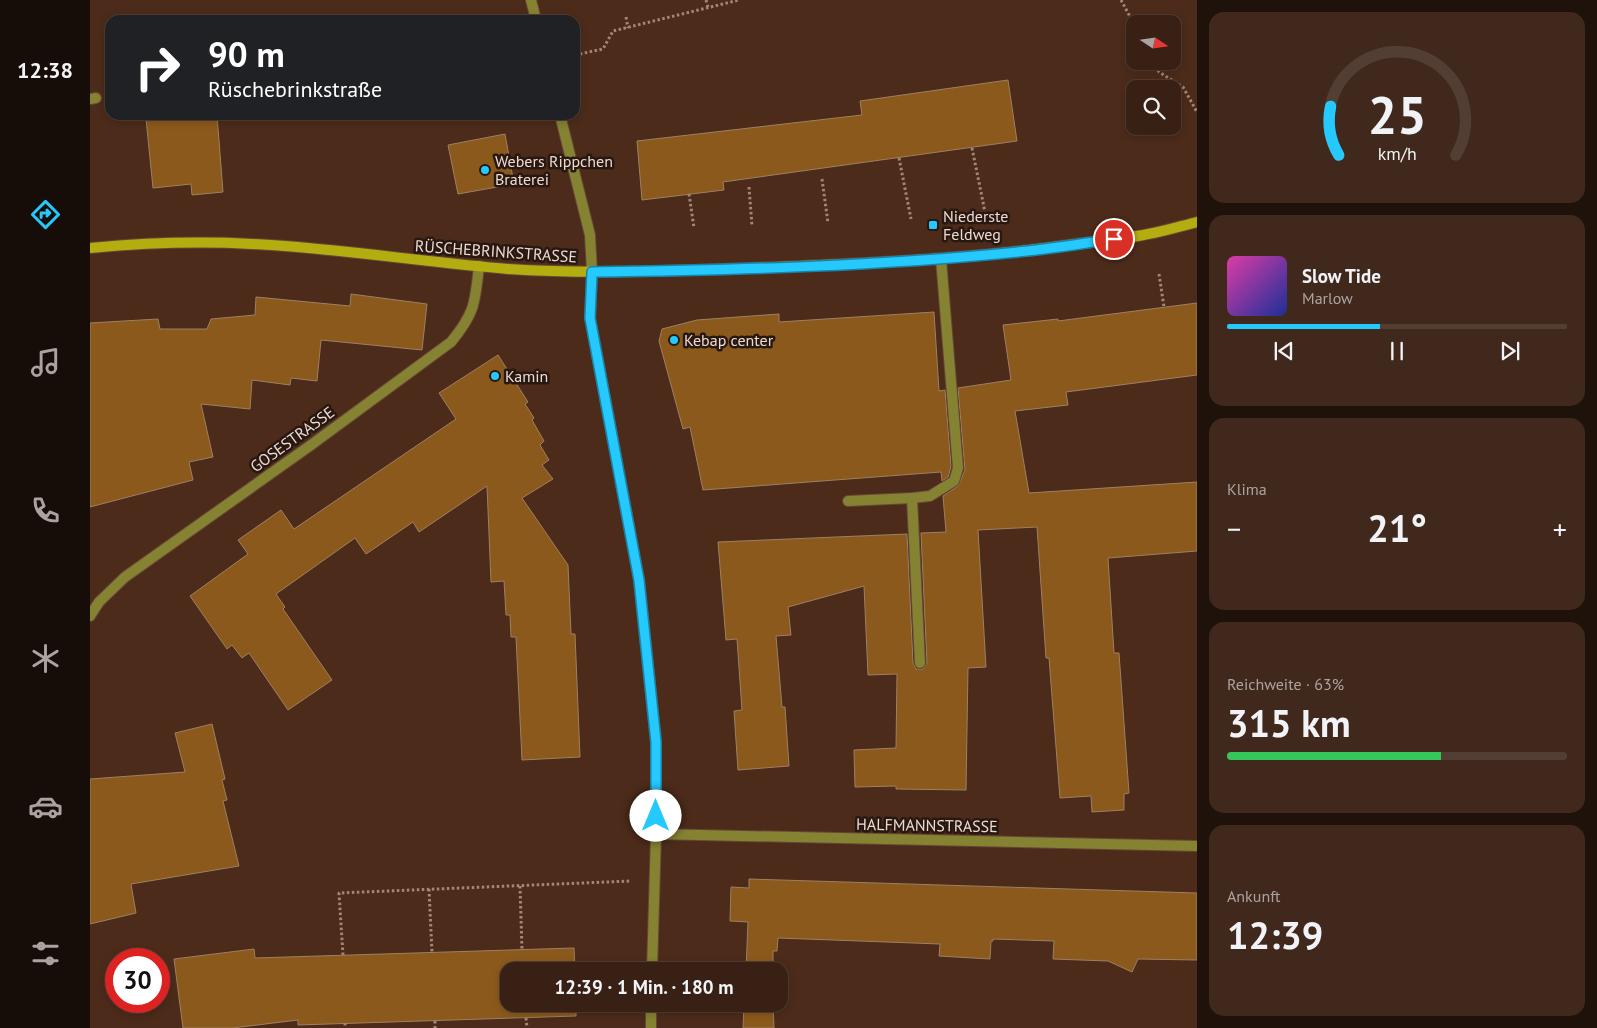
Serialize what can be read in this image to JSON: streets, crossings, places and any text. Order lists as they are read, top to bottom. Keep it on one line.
{"streets":{"main road":["RÜSCHEBRINKSTRASSE"],"street":["GOSESTRASSE","HALFMANNSTRASSE"]},"crossings":[["RÜSCHEBRINKSTRASSE","GOSESTRASSE"]],"places":{"other":["Webers Rippchen Braterei","Kebap center","Kamin"],"transit":["Niederste Feldweg"]},"north":"right","page":{"tabs":"12:38","turn":["90 m","Rüschebrinkstraße"],"song":["Slow Tide","Marlow"],"tile":["Klima",["Reichweite · 63%","315 km"],["Ankunft","12:39"]],"heat":["−","21°","+"],"limit":"30","trip":"12:39 · 1 Min. · 180 m","gauge":["25","km/h"]}}
